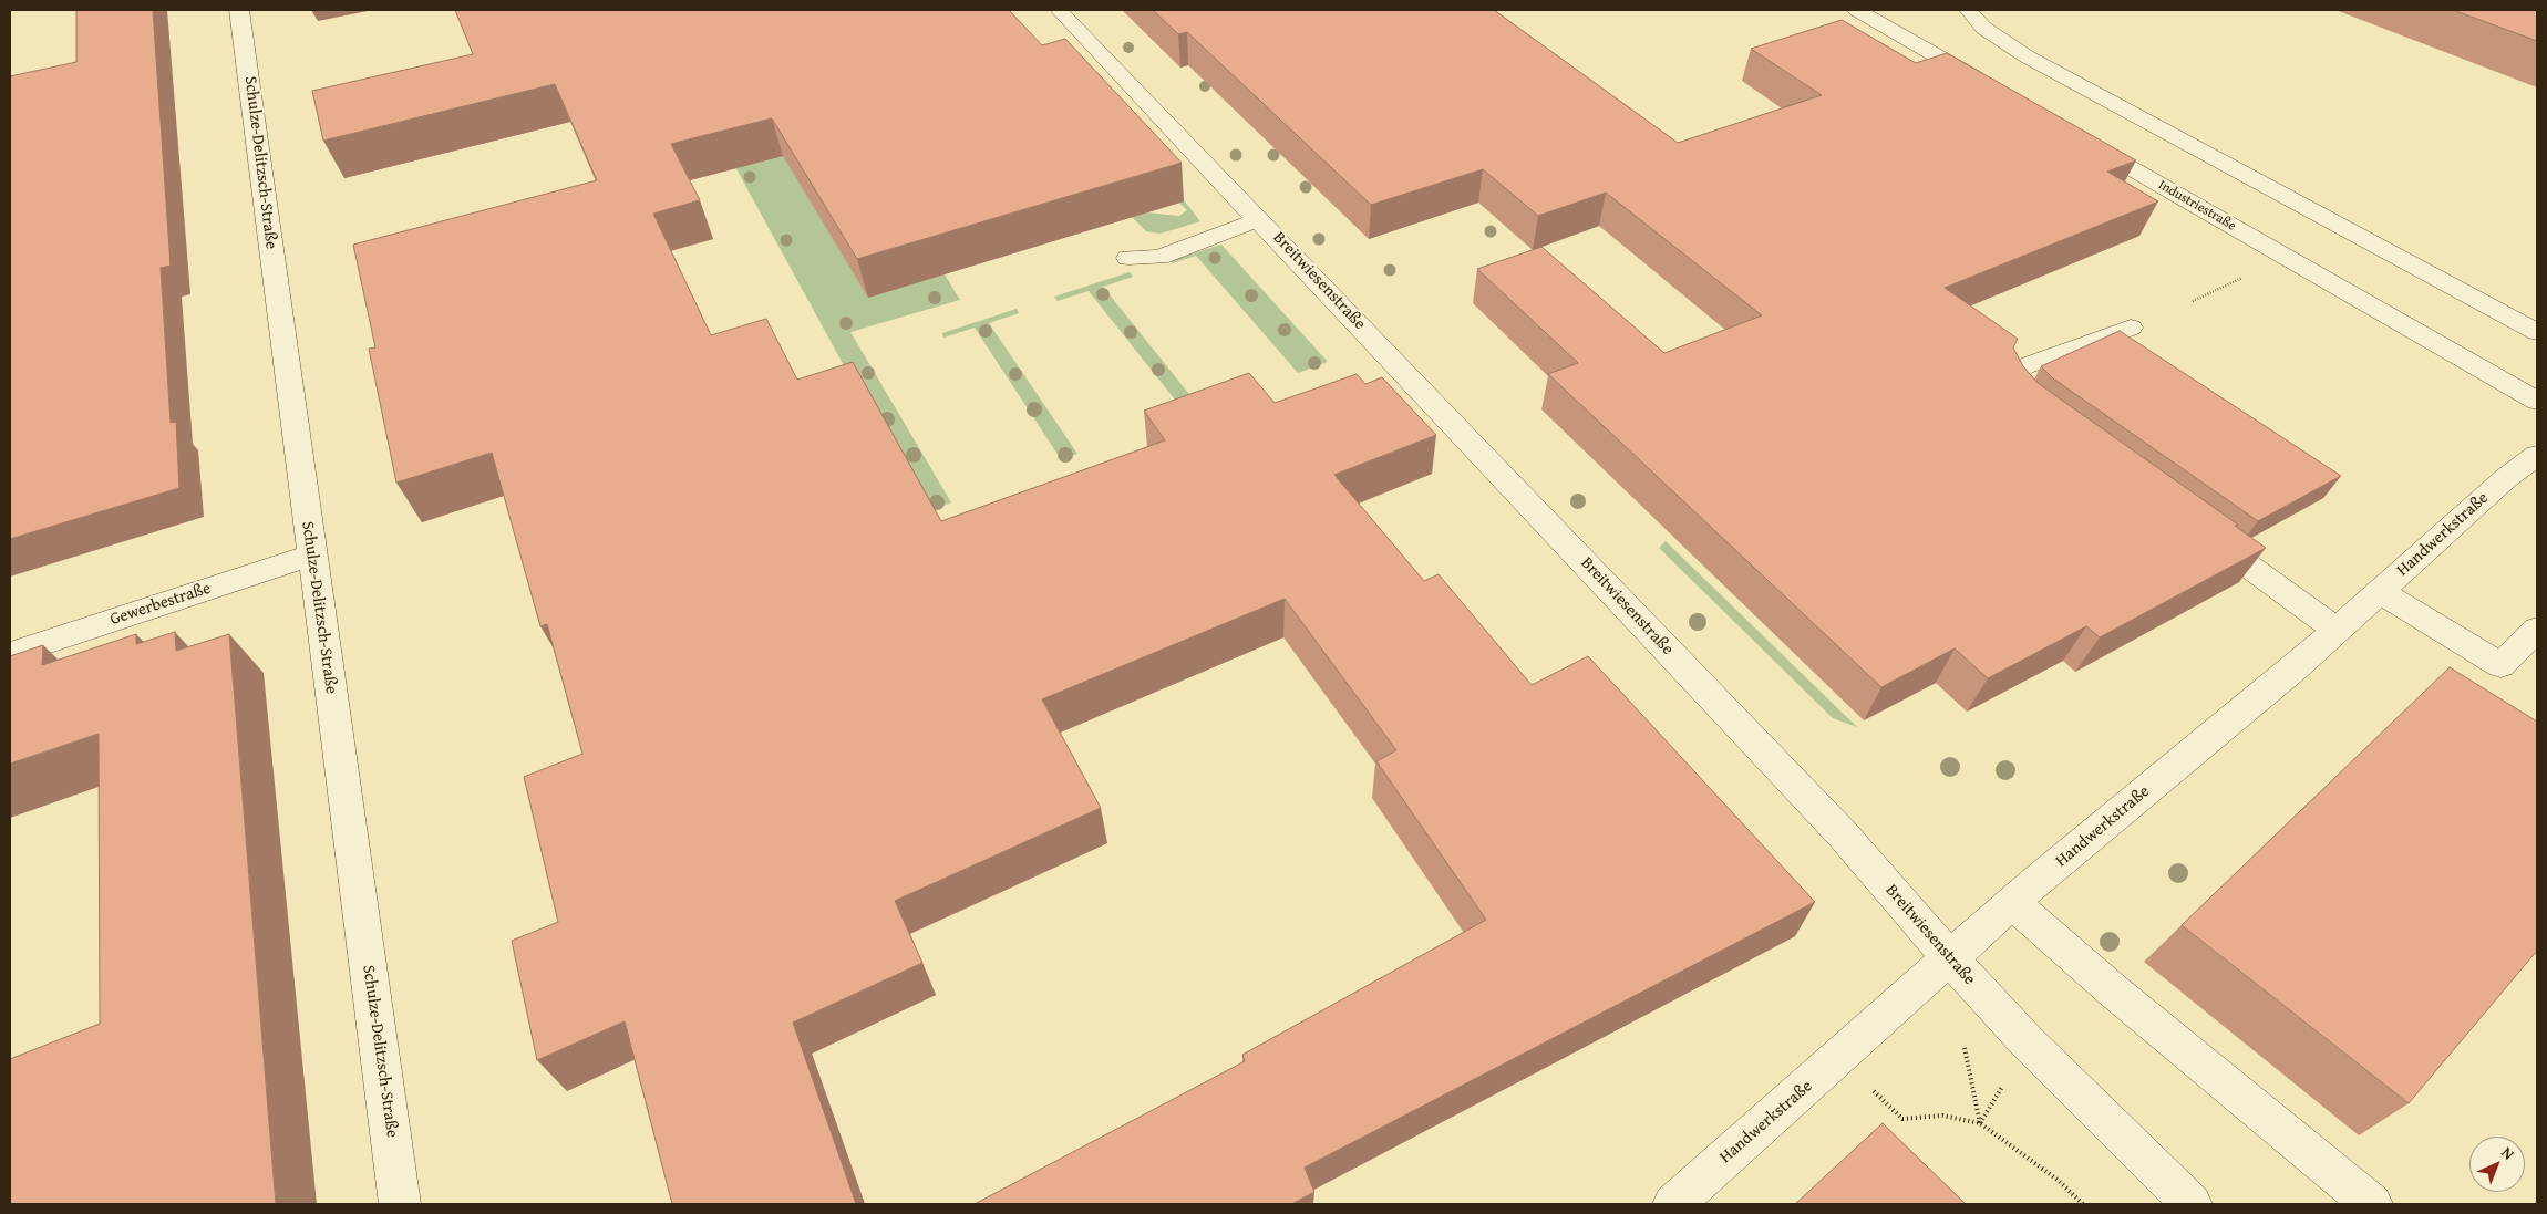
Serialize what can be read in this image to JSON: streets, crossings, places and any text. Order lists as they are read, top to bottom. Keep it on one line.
{"streets":{"street":["Schulze-Delitzsch-Straße","Industriestraße","Breitwiesenstraße","Handwerkstraße","Gewerbestraße"]},"crossings":[["Schulze-Delitzsch-Straße","Gewerbestraße"],["Breitwiesenstraße","Handwerkstraße"]],"north":"top right"}
